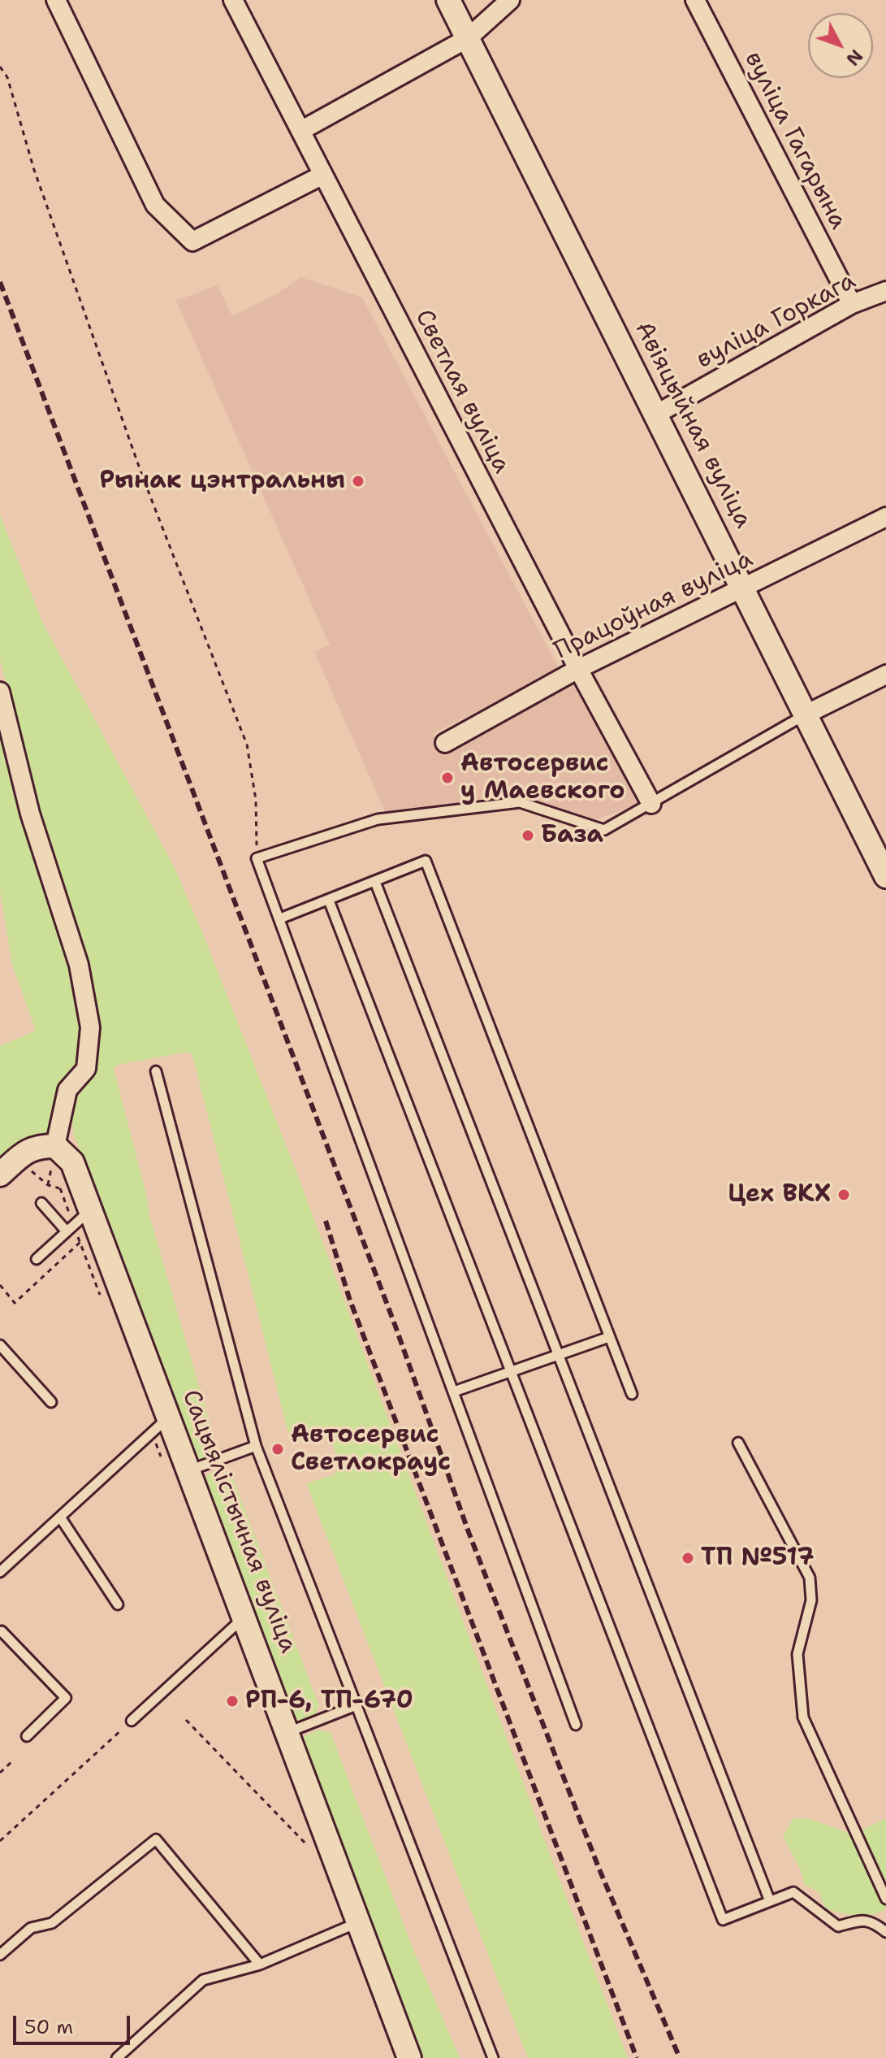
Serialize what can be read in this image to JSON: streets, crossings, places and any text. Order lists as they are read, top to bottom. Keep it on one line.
{"streets":{"street":["вуліца Гагарына","вуліца Горкага","Светлая вуліца","Авіяцыйная вуліца","Працоўная вуліца","Сацыялістычная вуліца"]},"crossings":[["вуліца Гагарына","вуліца Горкага"],["вуліца Горкага","Авіяцыйная вуліца"],["Светлая вуліца","Працоўная вуліца"],["Авіяцыйная вуліца","Працоўная вуліца"]],"places":["Рынак цэнтральны","Автосервис у Маевского","База","Цех ВКХ","Автосервис Светлокраус","ТП №517","РП-6, ТП-670"],"scale_bar":"50 m","north":"bottom right"}
